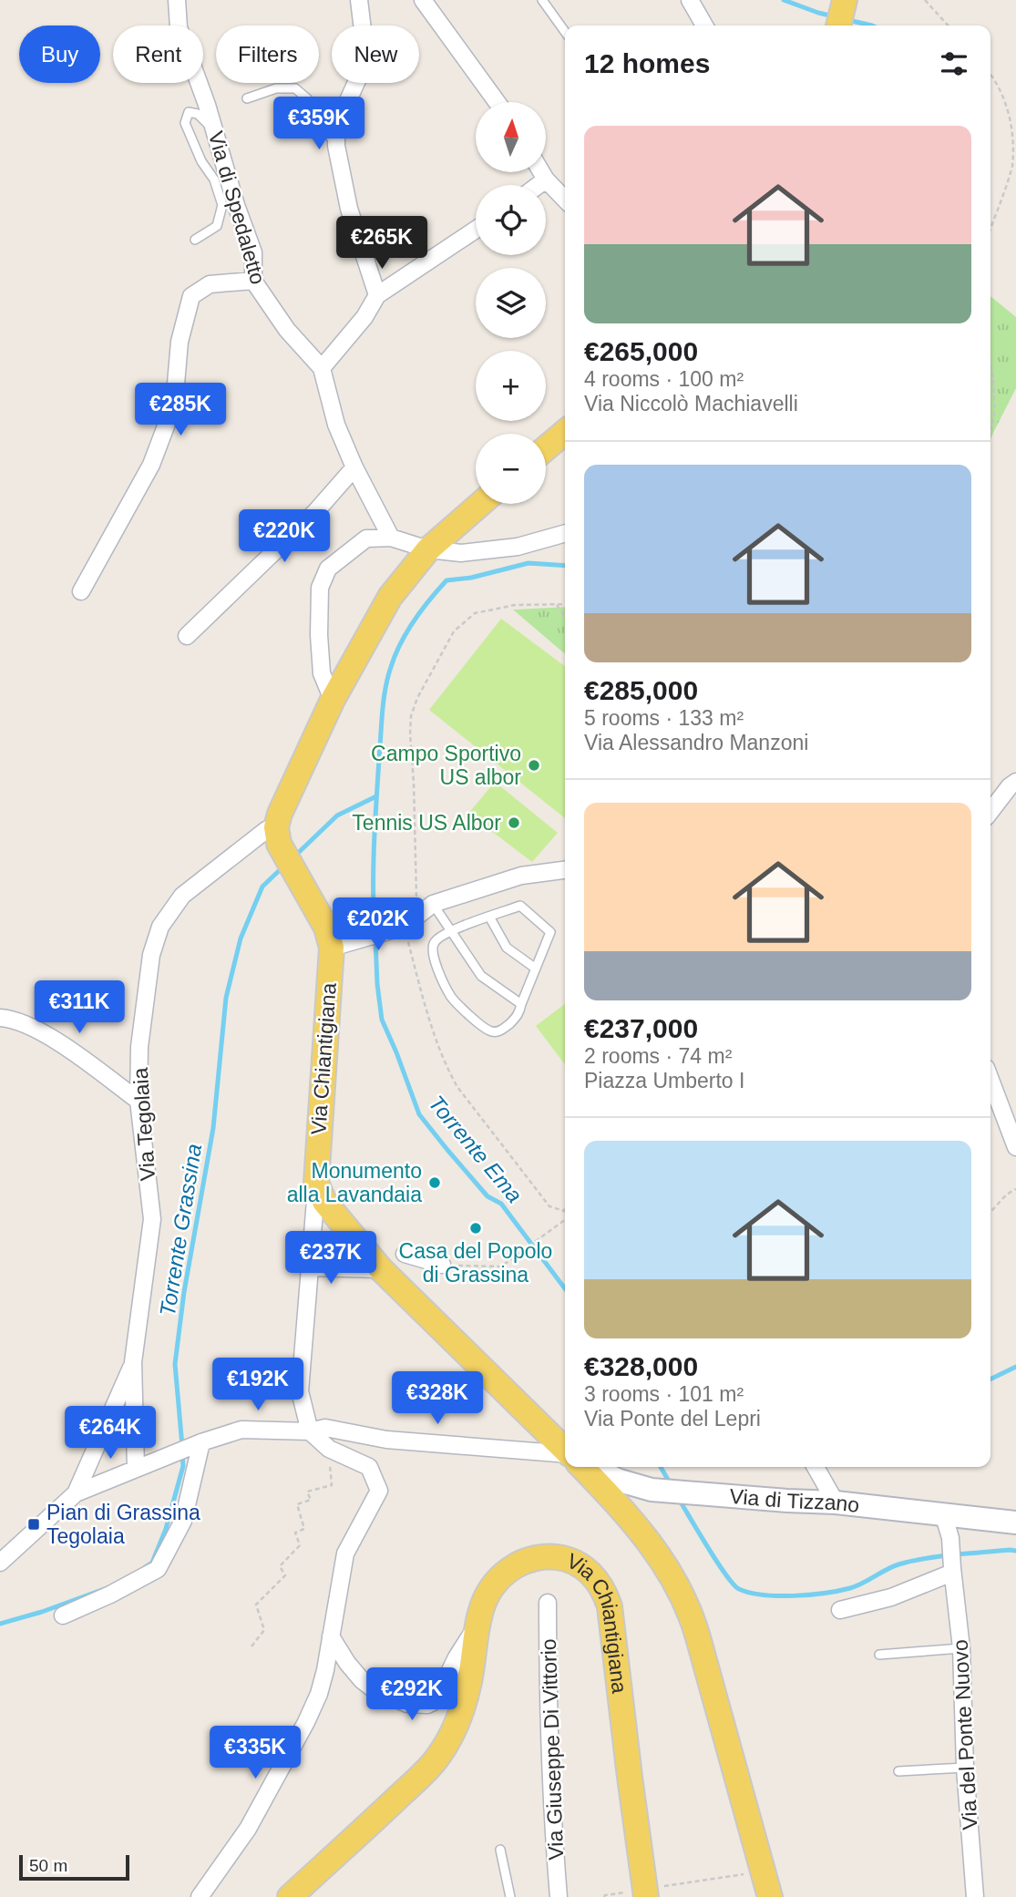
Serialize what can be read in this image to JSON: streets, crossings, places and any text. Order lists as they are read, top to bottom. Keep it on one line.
{"streets":{"main road":["Via Chiantigiana"],"street":["Via di Spedaletto","Via Tegolaia","Via di Tizzano","Via del Ponte Nuovo","Via Giuseppe Di Vittorio"]},"crossings":[["Via Chiantigiana","Via Tegolaia"],["Via di Tizzano","Via del Ponte Nuovo"]],"water":["Torrente Ema","Torrente Grassina"],"places":{"other":["Campo Sportivo US albor","Tennis US Albor","Monumento alla Lavandaia","Casa del Popolo di Grassina"],"transit":["Pian di Grassina Tegolaia"]},"scale_bar":"50 m","north":"top","page":{"chip":["Buy","Rent","Filters","New"],"heading":"12 homes","price":["€359K","€265K","€285K","€220K","€202K","€311K","€237K","€192K","€328K","€264K","€292K","€335K"],"map_buttons":["+","−"],"list":[{"name":"€265,000","note":"4 rooms · 100 m² · Via Niccolò Machiavelli"},{"name":"€285,000","note":"5 rooms · 133 m² · Via Alessandro Manzoni"},{"name":"€237,000","note":"2 rooms · 74 m² · Piazza Umberto I"},{"name":"€328,000","note":"3 rooms · 101 m² · Via Ponte del Lepri"}],"scale":"50 m"}}
